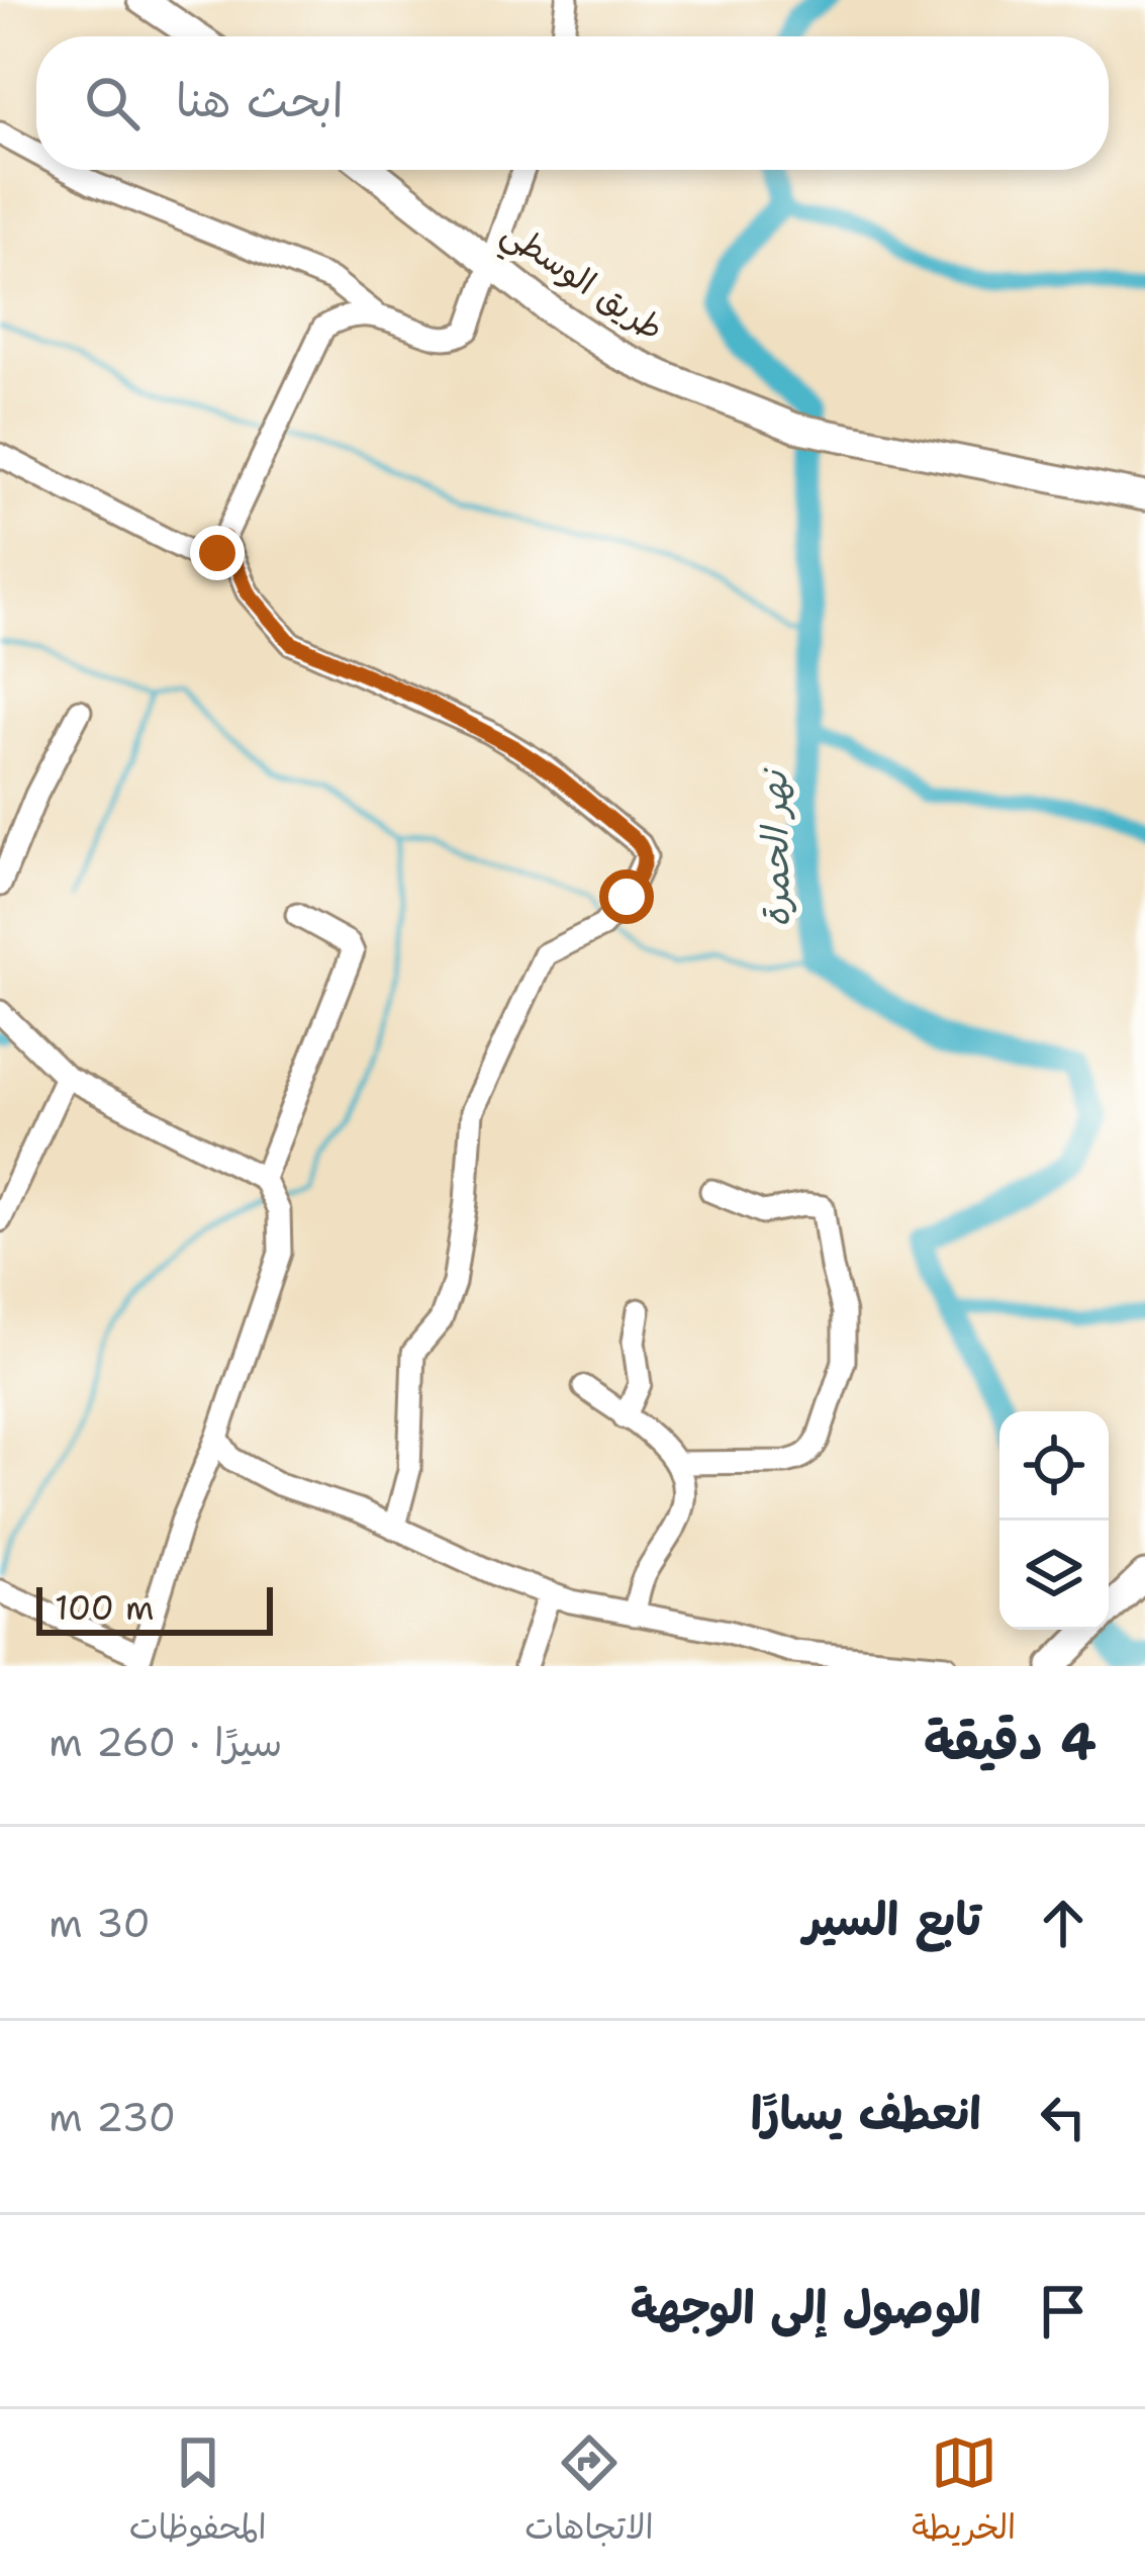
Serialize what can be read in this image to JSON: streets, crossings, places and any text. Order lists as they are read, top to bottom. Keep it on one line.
{"streets":{"main road":["طريق الوسطي"]},"water":["نهر الحمرة"],"scale_bar":"100 m","page":{"search":"ابحث هنا","scale":"100 m","heading":["4 دقيقة","سيرًا · 260 m"],"list":[["تابع السير","30 m"],["انعطف يسارًا","230 m"],"الوصول إلى الوجهة"],"nav":["الخريطة","الاتجاهات","المحفوظات"]}}
